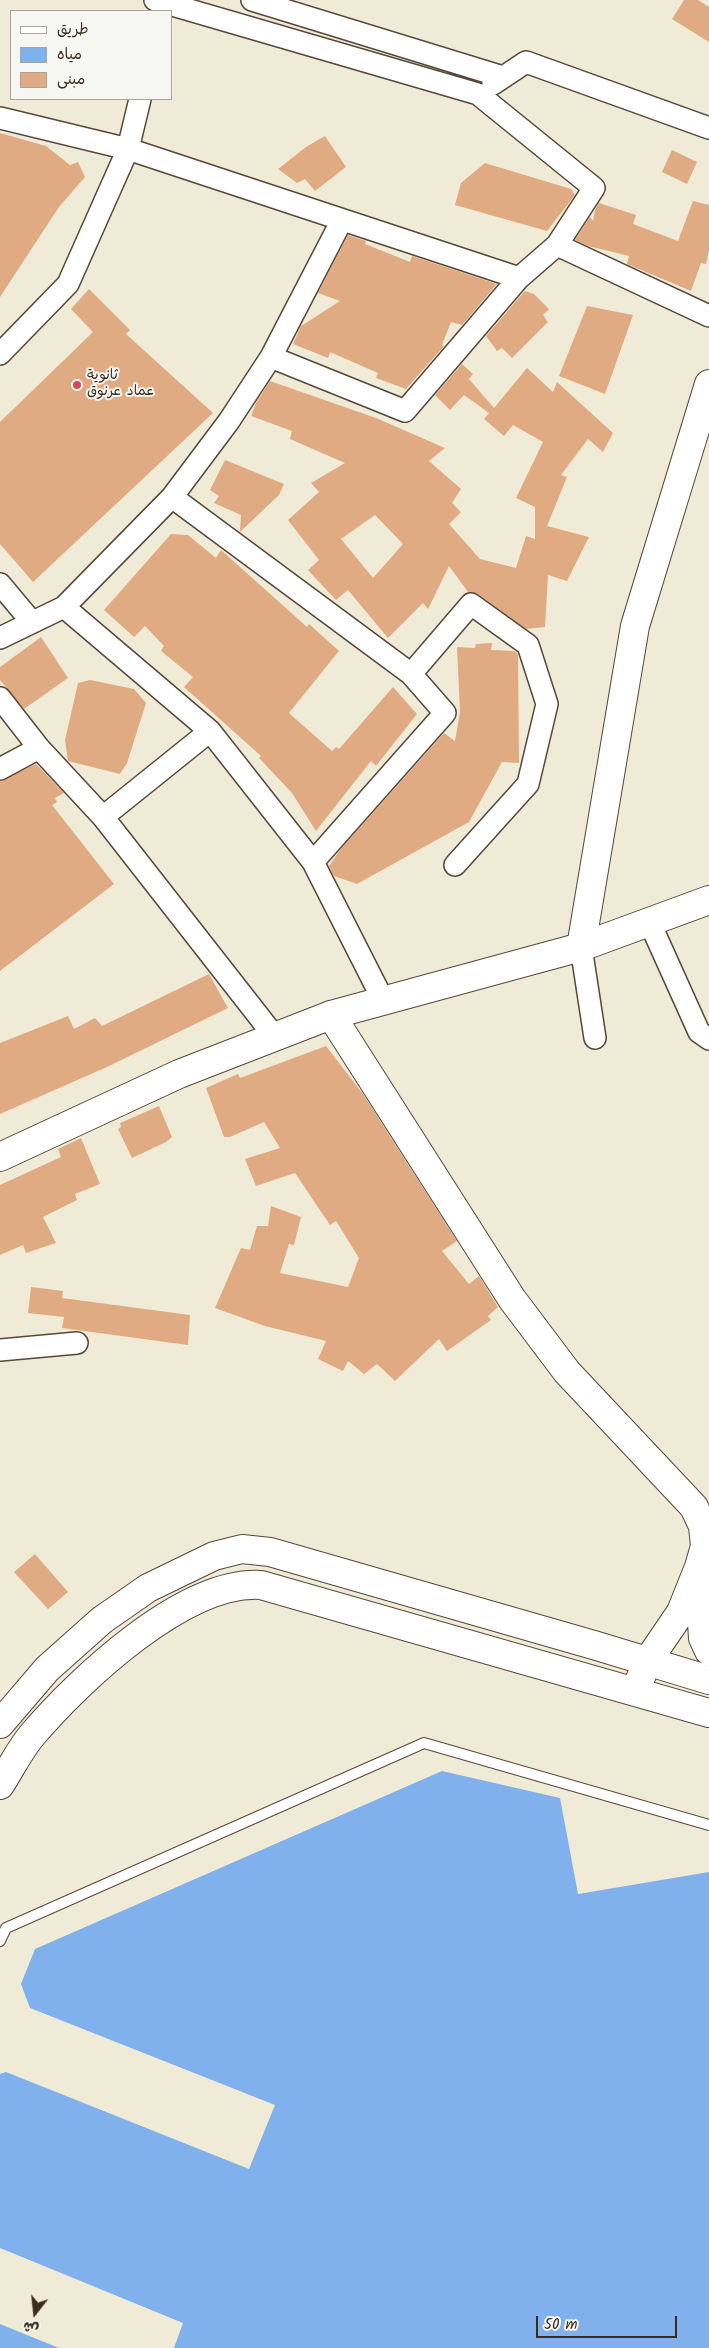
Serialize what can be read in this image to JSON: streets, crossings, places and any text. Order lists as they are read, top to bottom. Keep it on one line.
{"places":["ثانوية عماد عرنوق"],"legend":["طريق","مياه","مبنى"],"scale_bar":"50 m","north":"bottom"}
